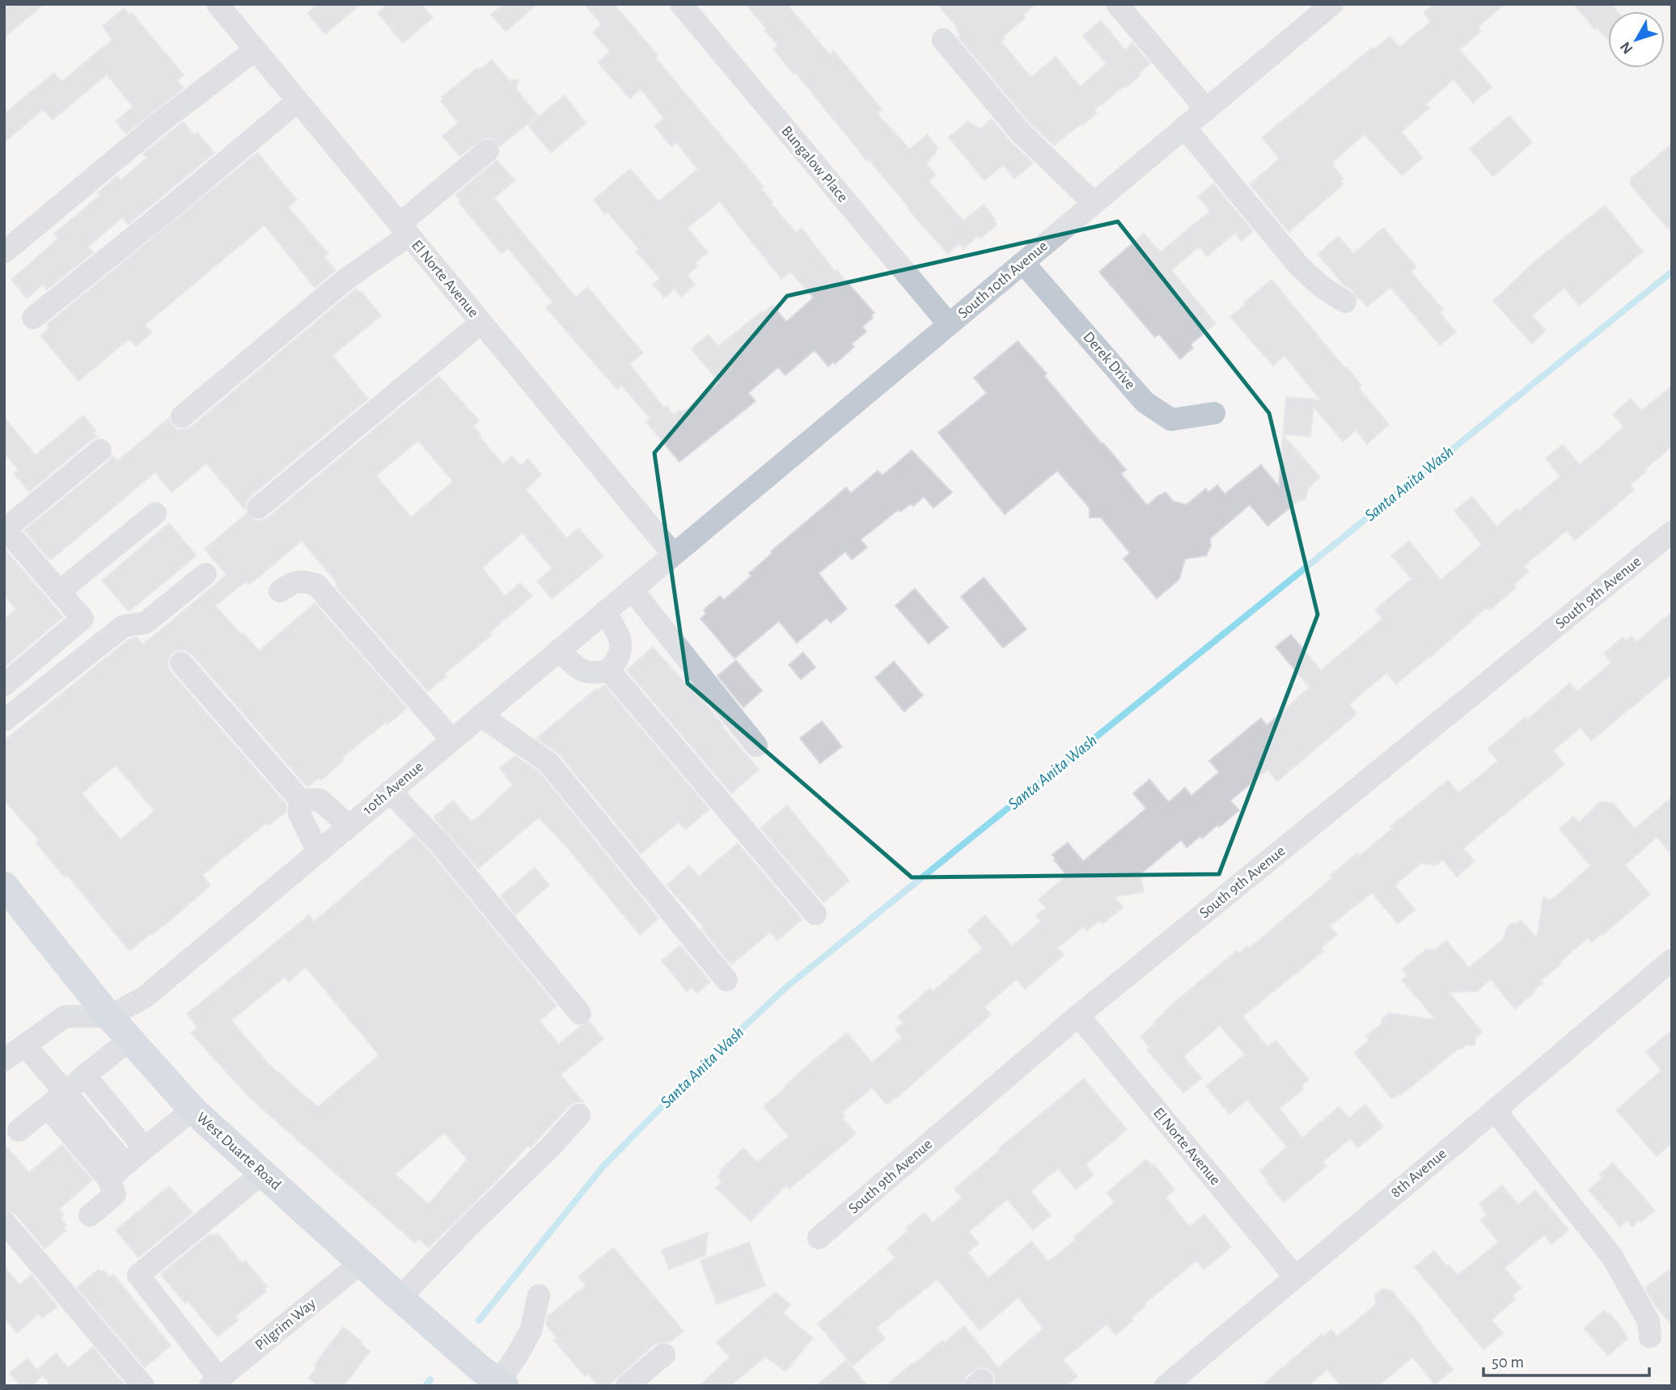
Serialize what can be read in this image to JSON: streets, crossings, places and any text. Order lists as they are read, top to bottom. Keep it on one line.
{"streets":{"main road":["West Duarte Road"],"street":["Bungalow Place","El Norte Avenue","South 10th Avenue","Derek Drive","South 9th Avenue","10th Avenue","8th Avenue","Pilgrim Way"]},"crossings":[["Bungalow Place","South 10th Avenue"],["El Norte Avenue","South 10th Avenue"],["El Norte Avenue","South 9th Avenue"],["El Norte Avenue","10th Avenue"],["El Norte Avenue","8th Avenue"],["South 10th Avenue","Derek Drive"],["South 10th Avenue","10th Avenue"],["10th Avenue","West Duarte Road"],["West Duarte Road","Pilgrim Way"]],"water":["Santa Anita Wash"],"scale_bar":"50 m","north":"bottom left"}
